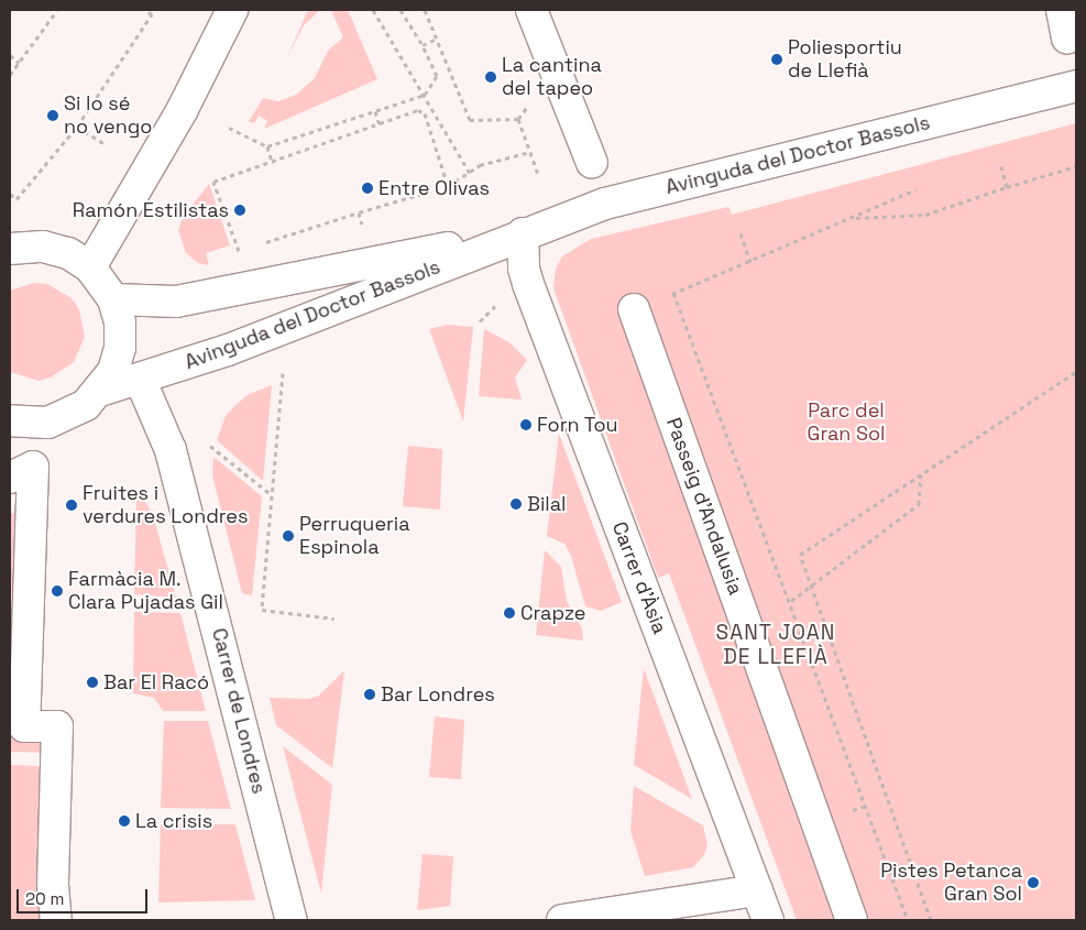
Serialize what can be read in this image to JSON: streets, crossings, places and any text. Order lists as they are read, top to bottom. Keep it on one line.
{"streets":{"street":["Avinguda del Doctor Bassols","Passeig d'Andalusia","Carrer d'Àsia","Carrer de Londres"]},"crossings":[["Avinguda del Doctor Bassols","Carrer d'Àsia"],["Avinguda del Doctor Bassols","Carrer de Londres"]],"districts":["SANT JOAN DE LLEFIÀ"],"parks":["Parc del Gran Sol"],"places":["Poliesportiu de Llefià","La cantina del tapeo","Si lo sé no vengo","Entre Olivas","Ramón Estilistas","Forn Tou","Bilal","Fruites i verdures Londres","Perruqueria Espinola","Farmàcia M. Clara Pujadas Gil","Crapze","Bar El Racó","Bar Londres","La crisis","Pistes Petanca Gran Sol"],"scale_bar":"20 m"}
